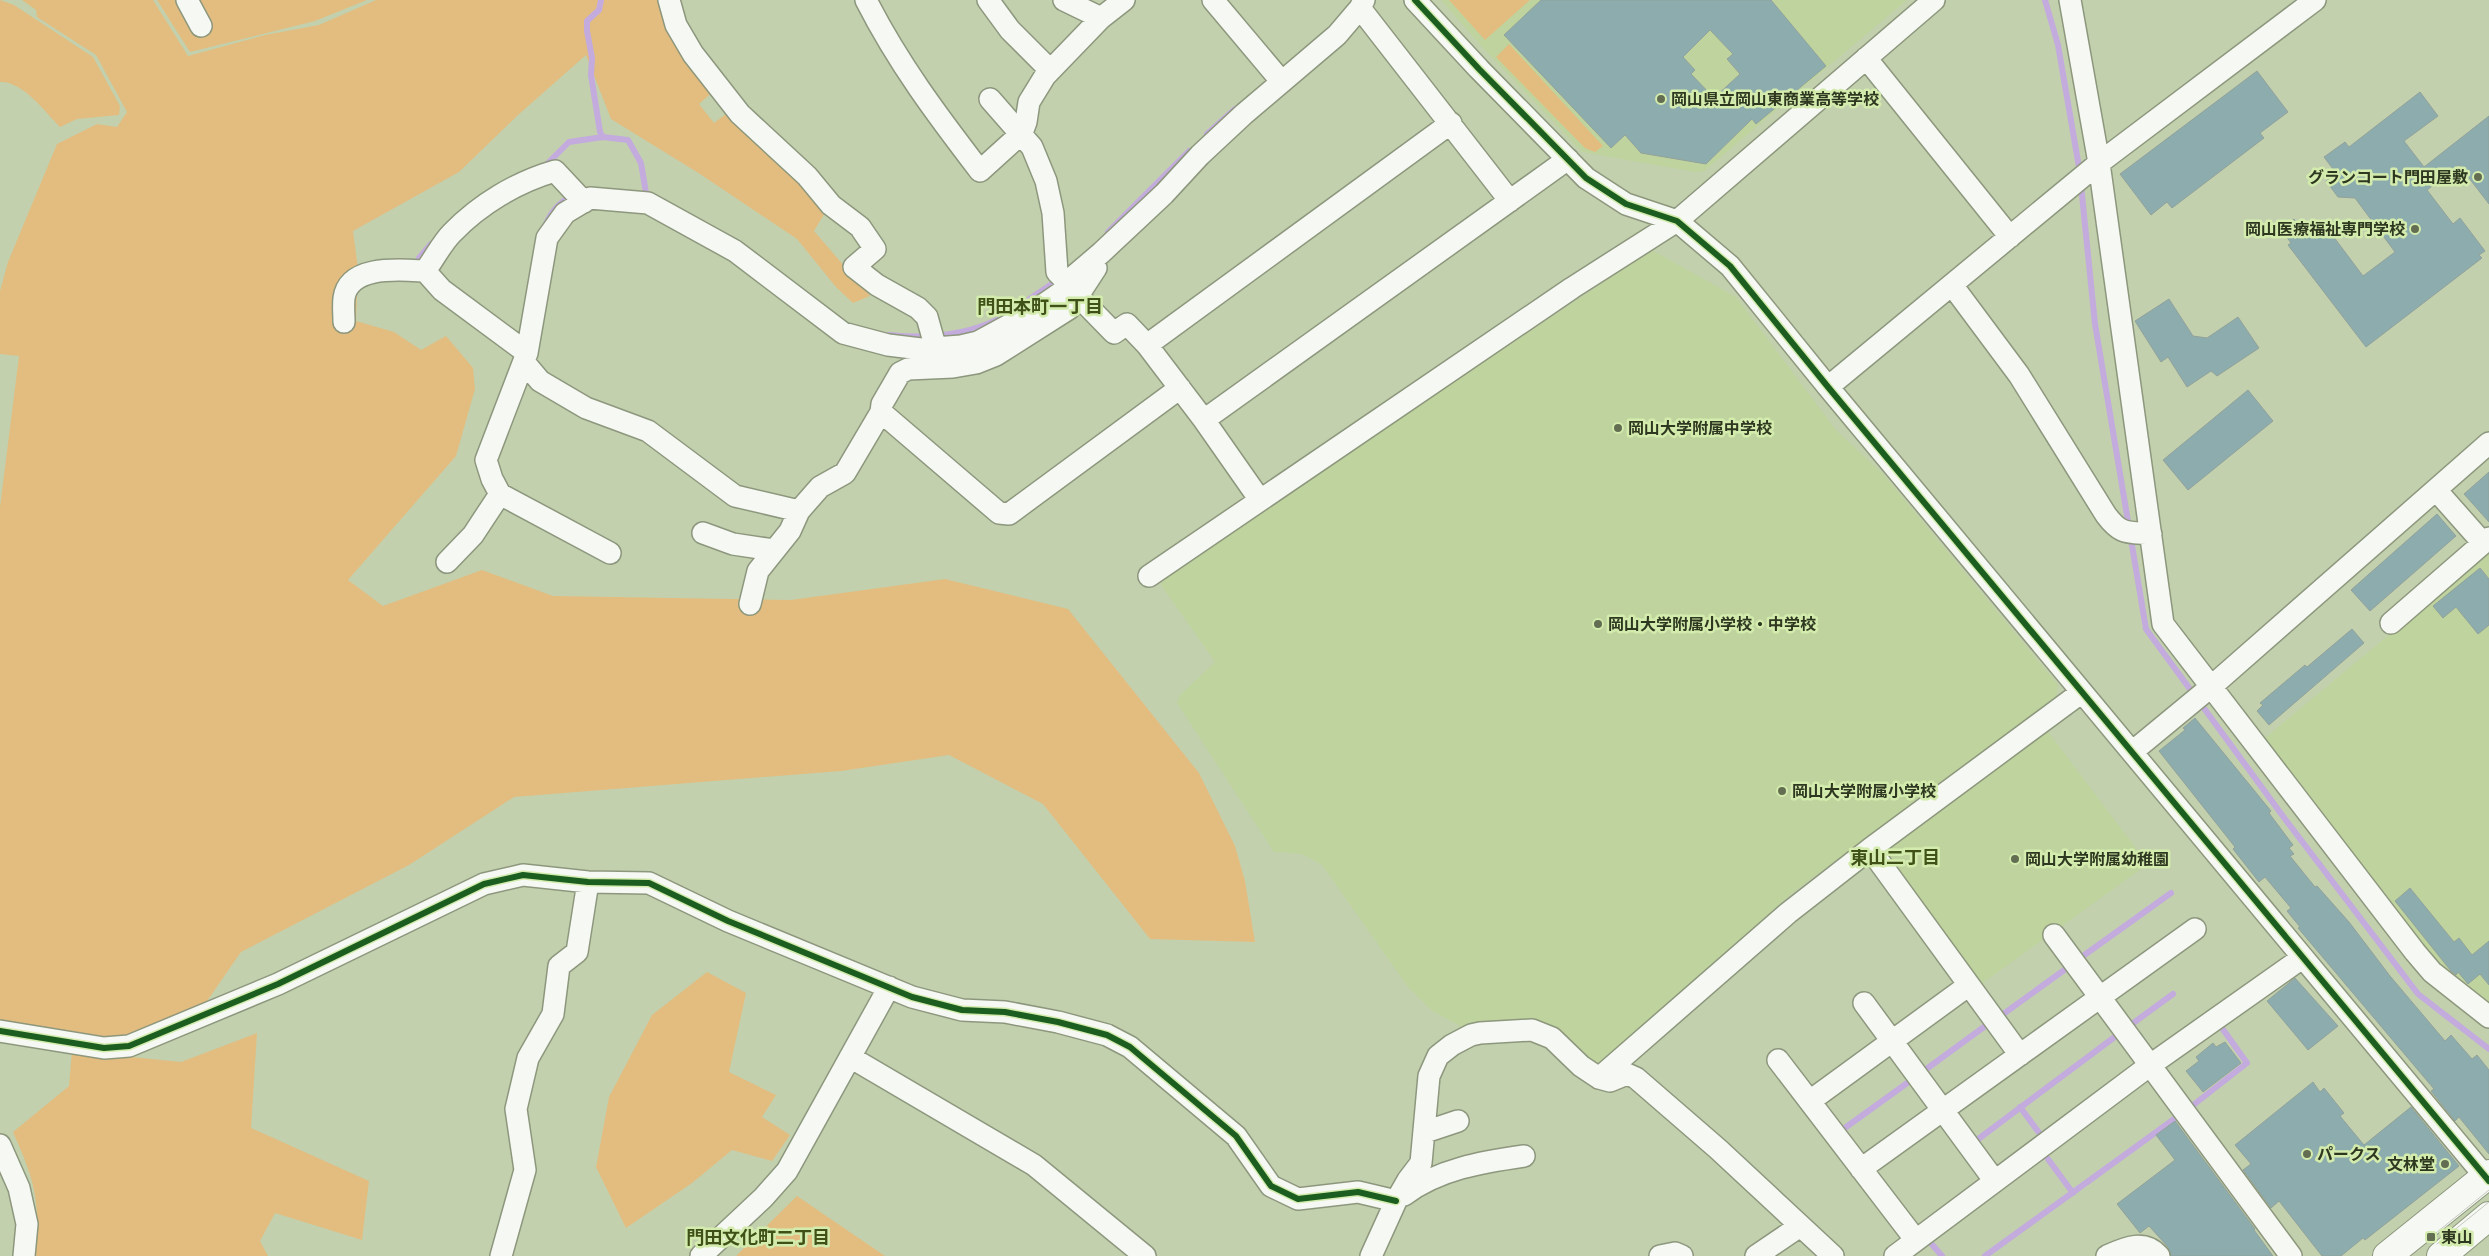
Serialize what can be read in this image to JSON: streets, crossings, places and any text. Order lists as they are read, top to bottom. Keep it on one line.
{"districts":["門田本町一丁目","東山二丁目","門田文化町二丁目"],"places":{"other":["岡山県立岡山東商業高等学校","グランコート門田屋敷","岡山医療福祉専門学校","岡山大学附属中学校","岡山大学附属小学校・中学校","岡山大学附属小学校","岡山大学附属幼稚園","パークス","文林堂"],"transit":["東山"]}}
